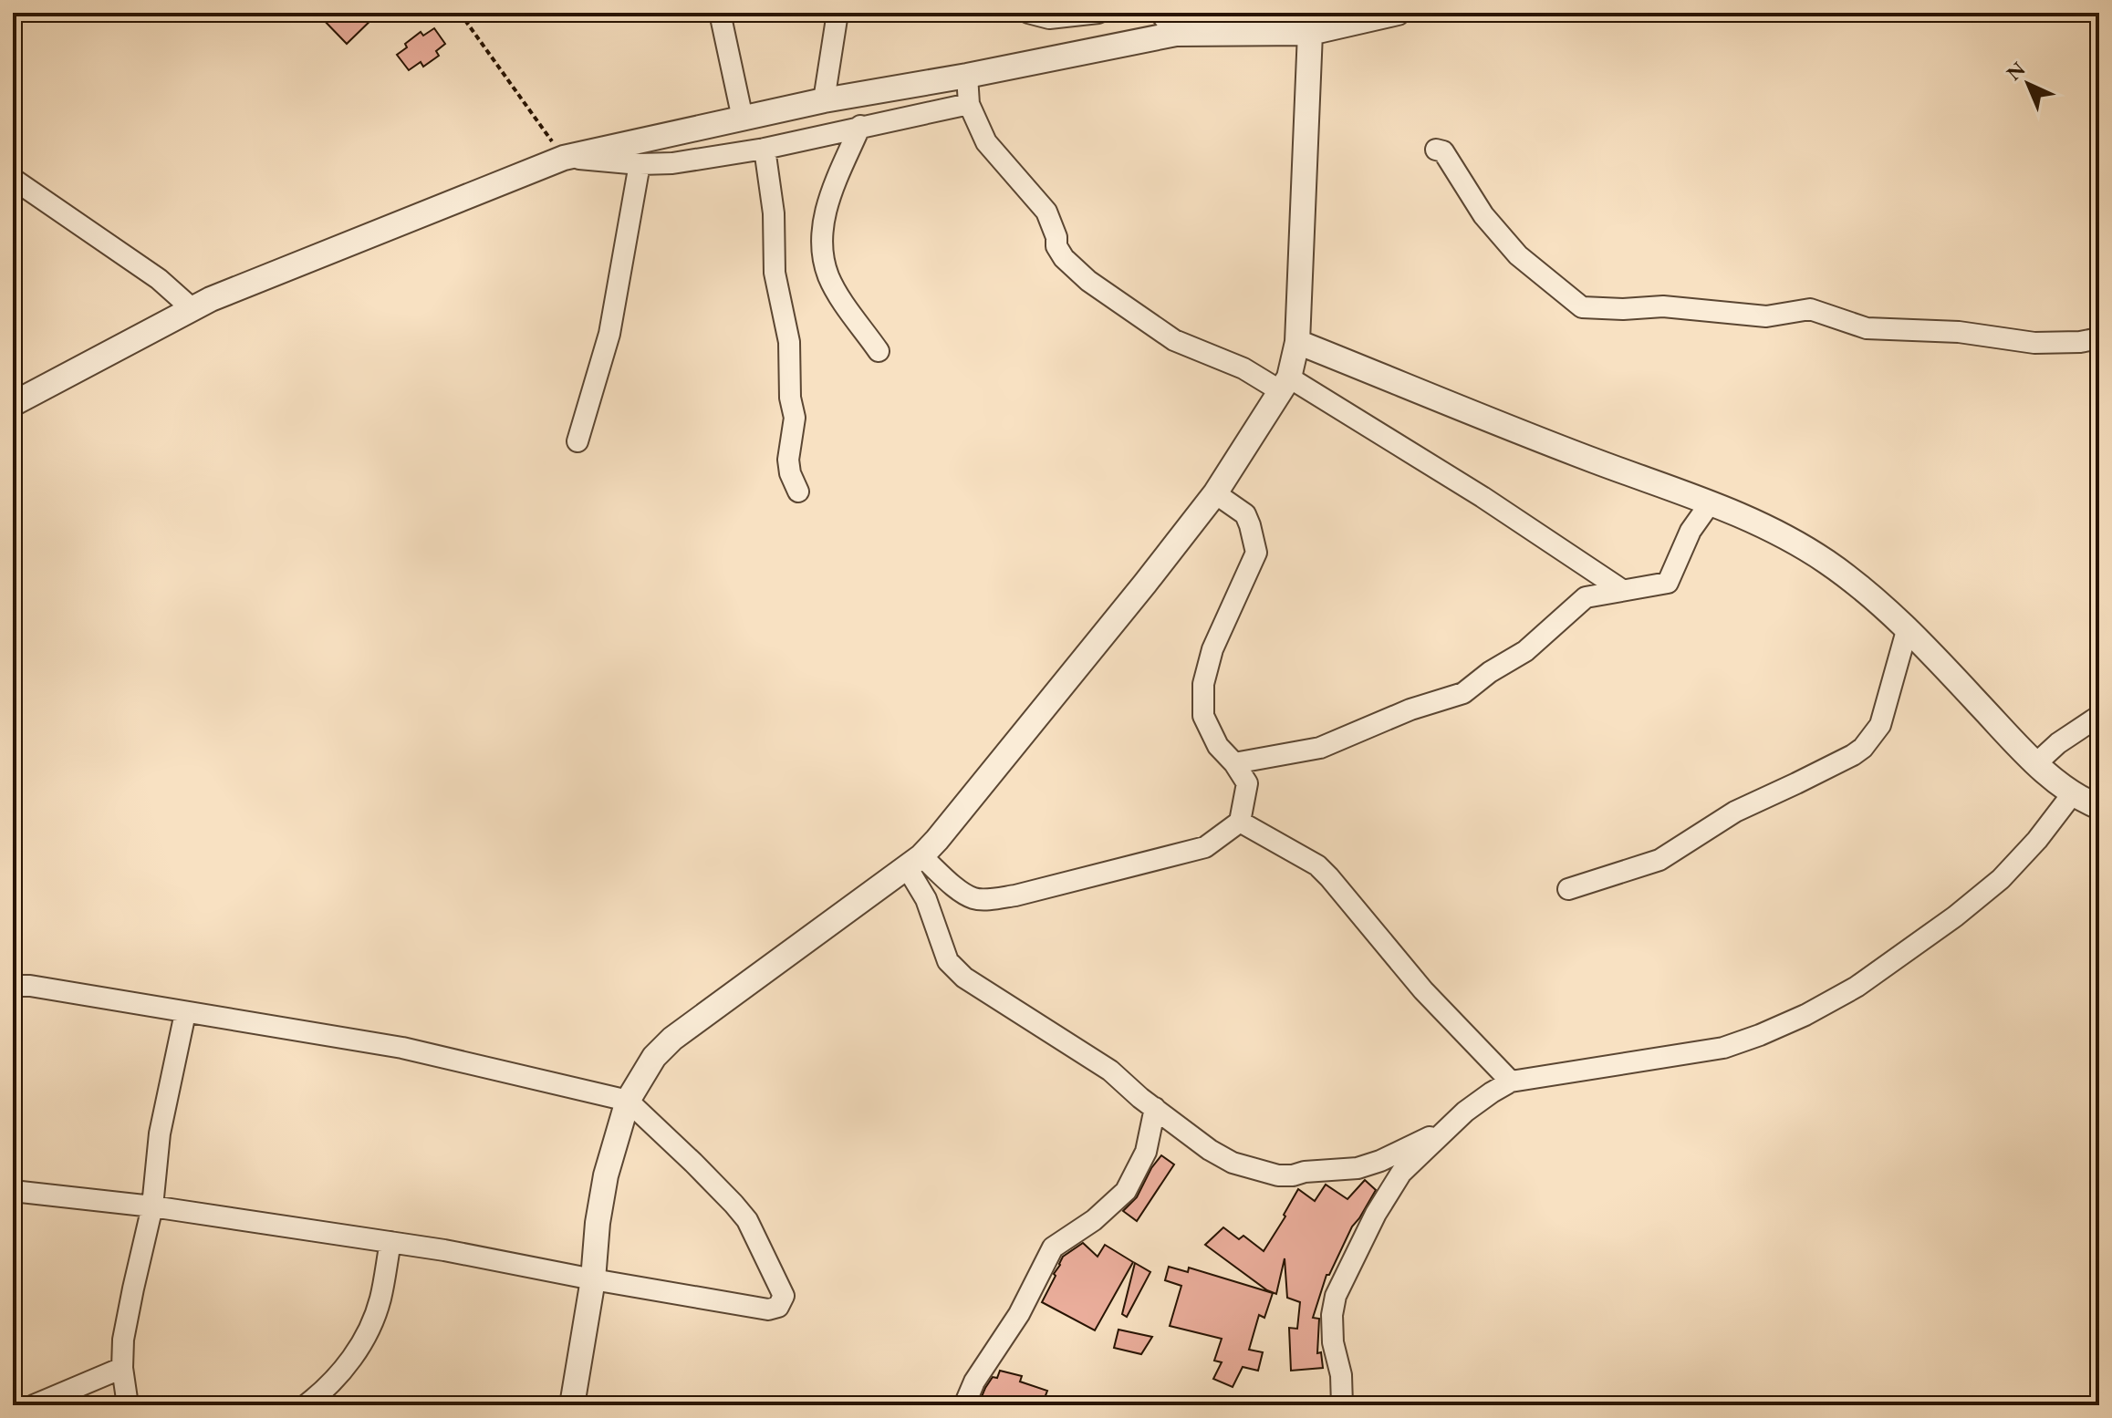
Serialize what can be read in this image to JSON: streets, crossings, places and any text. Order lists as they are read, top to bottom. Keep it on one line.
{"north":"top left"}
